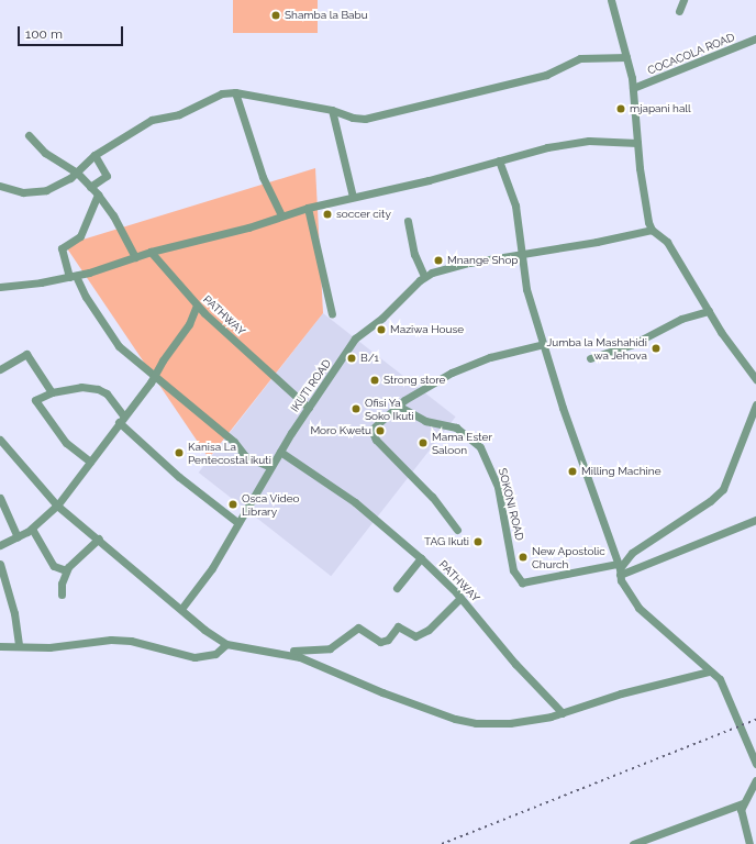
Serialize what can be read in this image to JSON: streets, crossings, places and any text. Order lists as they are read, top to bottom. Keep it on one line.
{"streets":{"street":["COCACOLA ROAD","PATHWAY","IKUTI ROAD","SOKONI ROAD"]},"crossings":[["PATHWAY","IKUTI ROAD"]],"places":["Shamba la Babu","mjapani hall","soccer city","Mnange Shop","Maziwa House","Jumba la Mashahidi wa Jehova","B/1","Strong store","Ofisi Ya Soko Ikuti","Moro Kwetu","Mama Ester Saloon","Kanisa La Pentecostal ikuti","Milling Machine","Osca Video Library","TAG Ikuti","New Apostolic Church"],"scale_bar":"100 m"}
